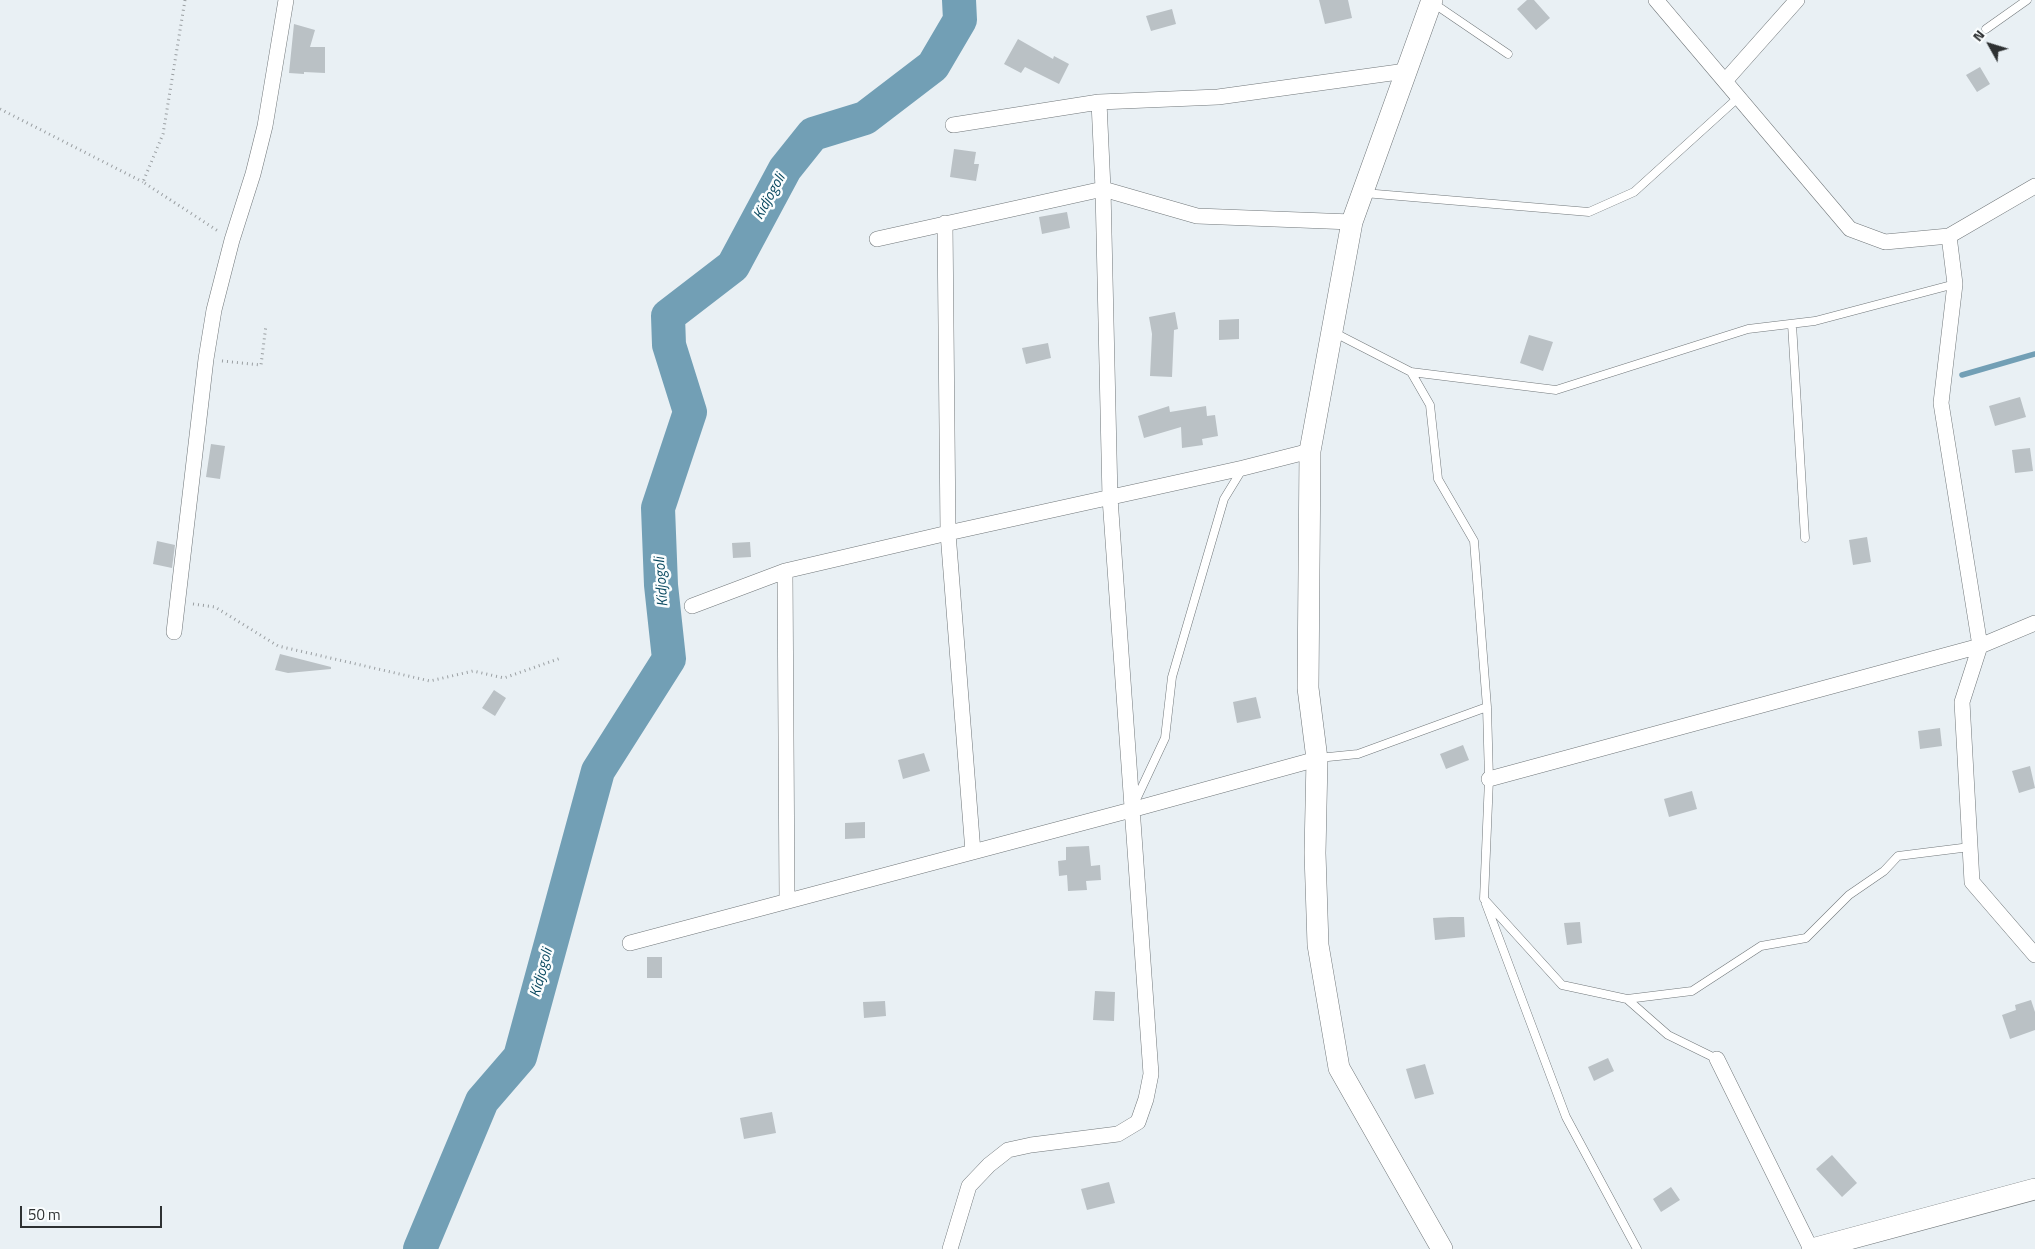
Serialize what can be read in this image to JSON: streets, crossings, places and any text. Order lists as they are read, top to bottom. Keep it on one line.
{"water":["Kidjogoli"],"scale_bar":"50 m","north":"top left"}
